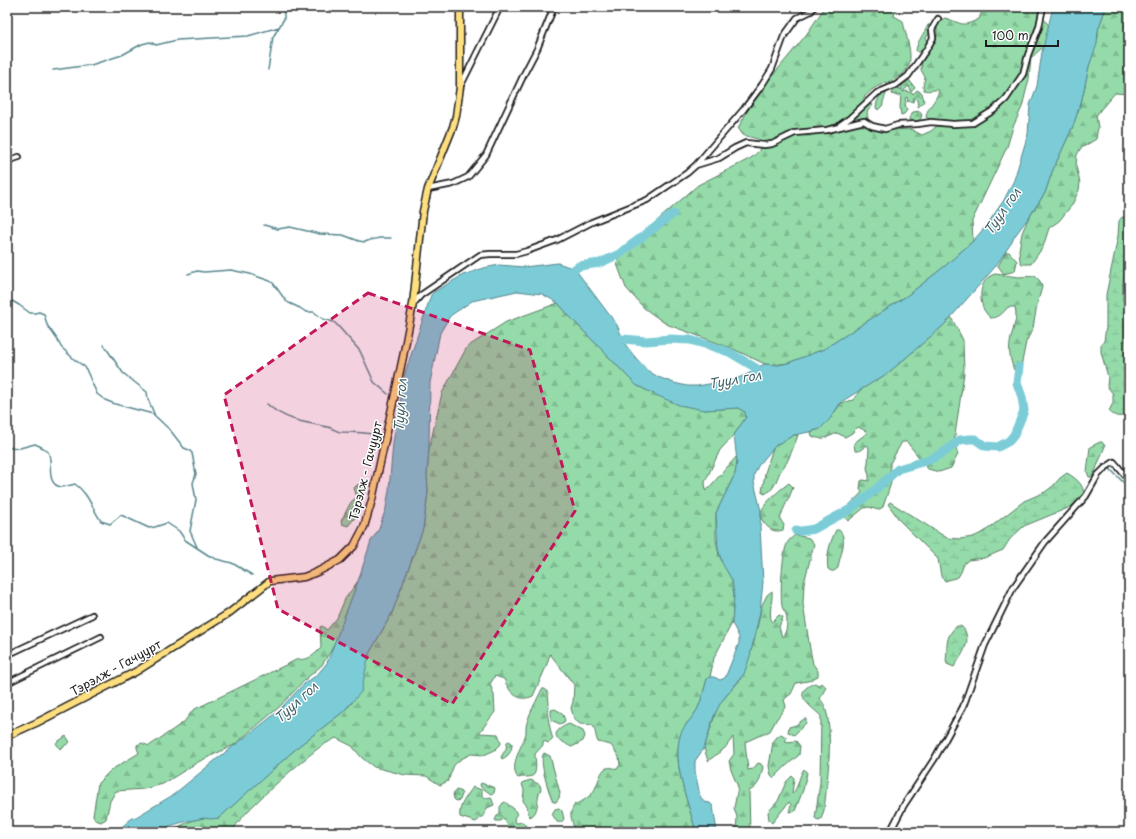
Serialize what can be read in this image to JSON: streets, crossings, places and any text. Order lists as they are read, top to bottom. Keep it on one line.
{"streets":{"main road":["Тэрэлж - Гачуурт"]},"water":["Туул гол"],"scale_bar":"100 m"}
